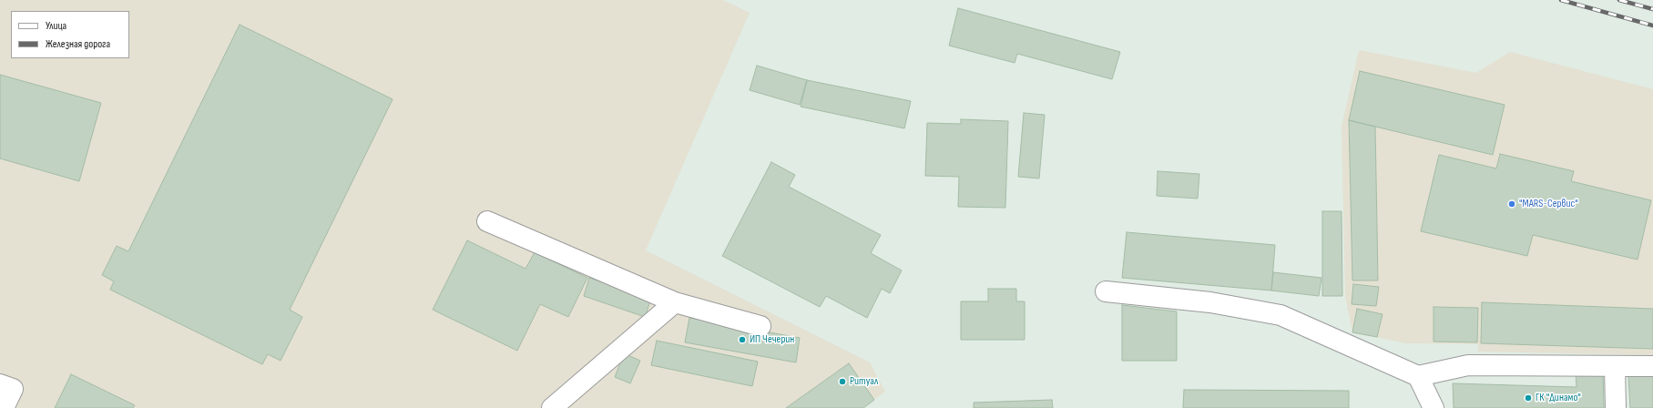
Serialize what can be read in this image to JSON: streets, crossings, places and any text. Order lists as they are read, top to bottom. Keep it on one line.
{"places":["\"MARS-Сервис\"","ИП Чечерин","Ритуал","ГК \"Динамо\""],"legend":["Улица","Железная дорога"]}
